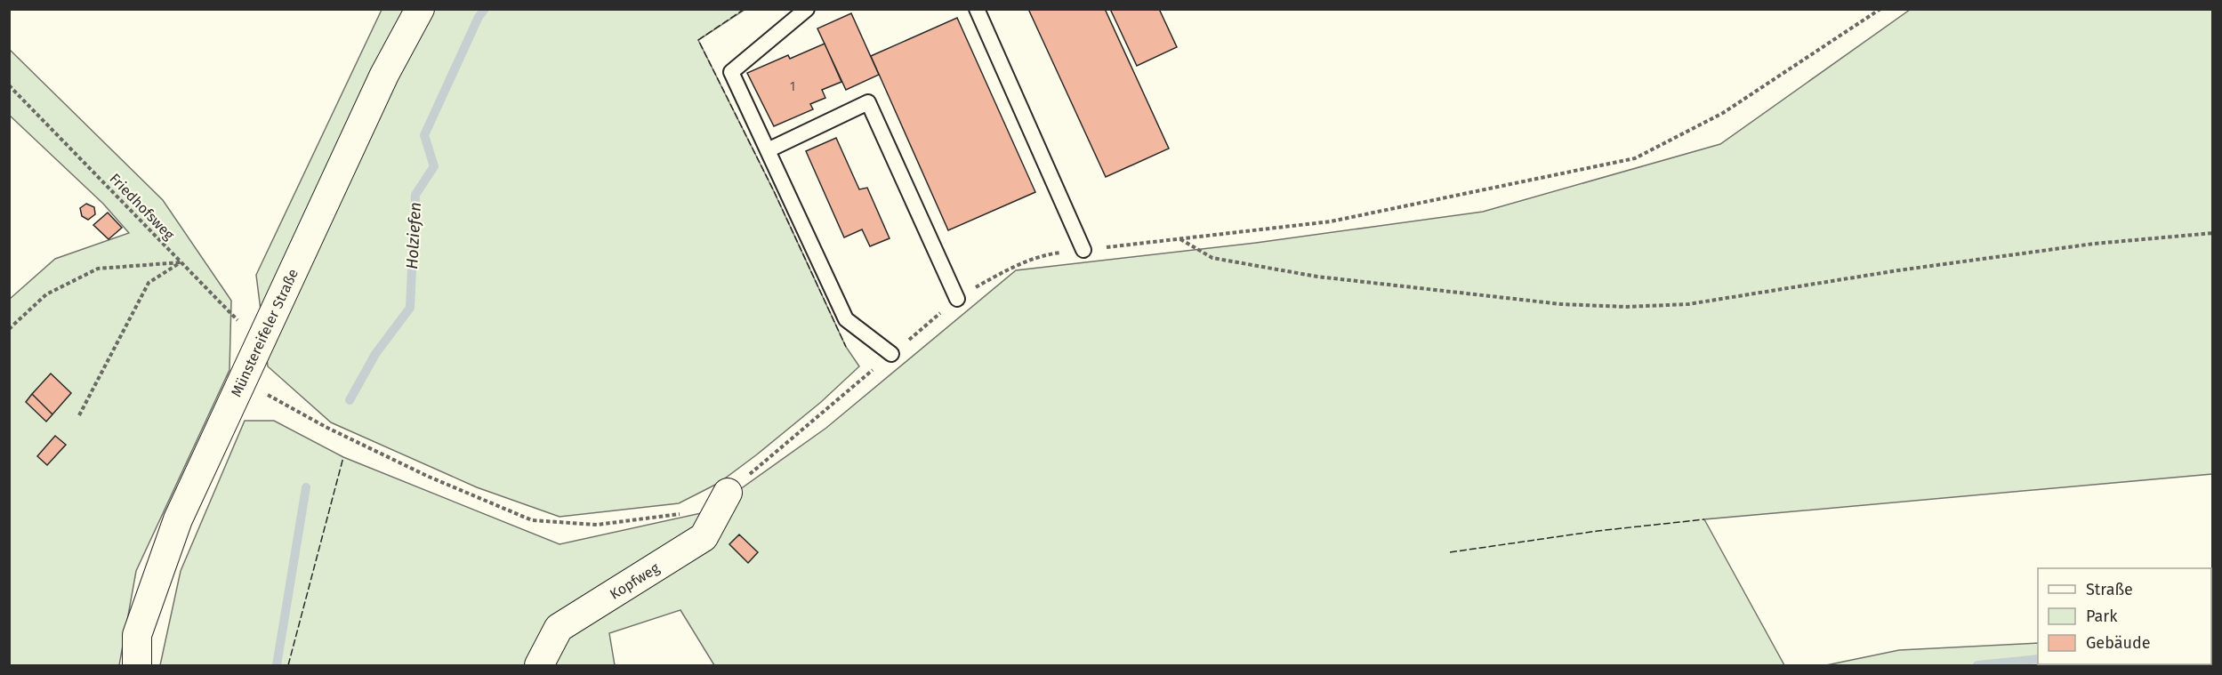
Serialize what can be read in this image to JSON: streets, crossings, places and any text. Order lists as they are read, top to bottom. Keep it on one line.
{"streets":{"street":["Münstereifeler Straße","Kopfweg"],"path":["Friedhofsweg"]},"crossings":[["Friedhofsweg","Münstereifeler Straße"]],"water":["Holziefen"],"house_numbers":["1"],"legend":["Straße","Park","Gebäude"]}
